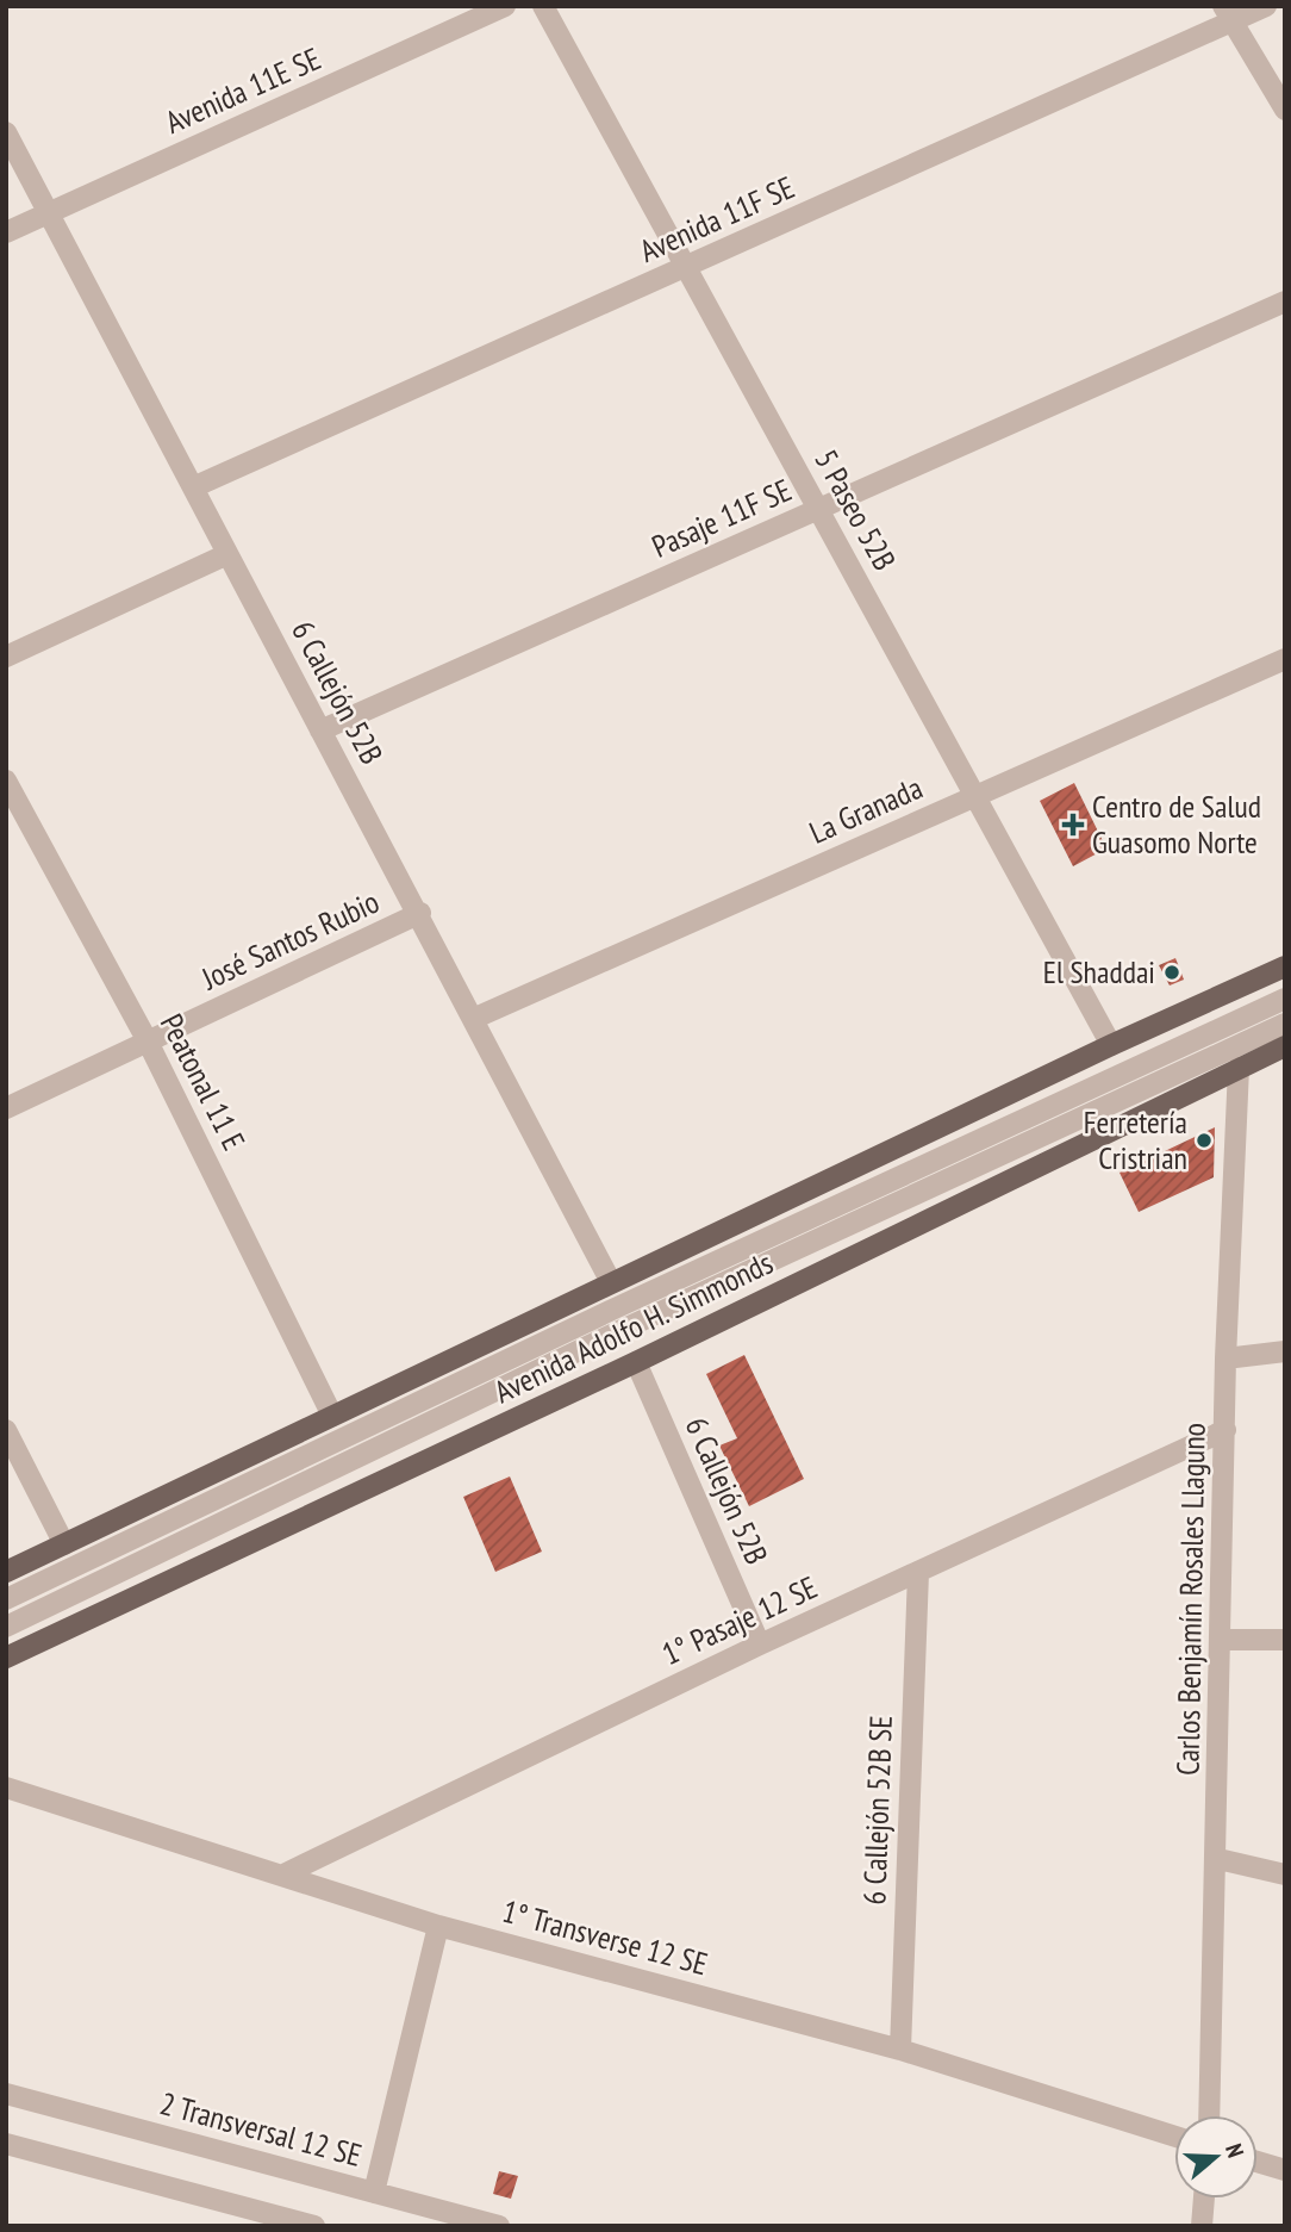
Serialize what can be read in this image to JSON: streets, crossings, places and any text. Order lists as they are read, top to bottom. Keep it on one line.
{"streets":{"main road":["Avenida Adolfo H. Simmonds"],"street":["Avenida 11E SE","Avenida 11F SE","5 Paseo 52B","Pasaje 11F SE","6 Callejón 52B","La Granada","José Santos Rubio","Peatonal 11 E","Carlos Benjamín Rosales Llaguno","1° Pasaje 12 SE","6 Callejón 52B SE","1° Transverse 12 SE","2 Transversal 12 SE"]},"crossings":[["Avenida 11E SE","6 Callejón 52B"],["Avenida 11F SE","5 Paseo 52B"],["Avenida 11F SE","6 Callejón 52B"],["5 Paseo 52B","Pasaje 11F SE"],["5 Paseo 52B","La Granada"],["5 Paseo 52B","Avenida Adolfo H. Simmonds"],["Pasaje 11F SE","6 Callejón 52B"],["6 Callejón 52B","La Granada"],["6 Callejón 52B","José Santos Rubio"],["6 Callejón 52B","Avenida Adolfo H. Simmonds"],["6 Callejón 52B","1° Pasaje 12 SE"],["José Santos Rubio","Peatonal 11 E"],["Peatonal 11 E","Avenida Adolfo H. Simmonds"],["Avenida Adolfo H. Simmonds","Carlos Benjamín Rosales Llaguno"],["Carlos Benjamín Rosales Llaguno","1° Pasaje 12 SE"],["1° Pasaje 12 SE","6 Callejón 52B SE"],["1° Pasaje 12 SE","1° Transverse 12 SE"],["6 Callejón 52B SE","1° Transverse 12 SE"]],"places":{"health":["Centro de Salud Guasomo Norte"],"other":["El Shaddai","Ferretería Cristrian"]},"north":"right"}
